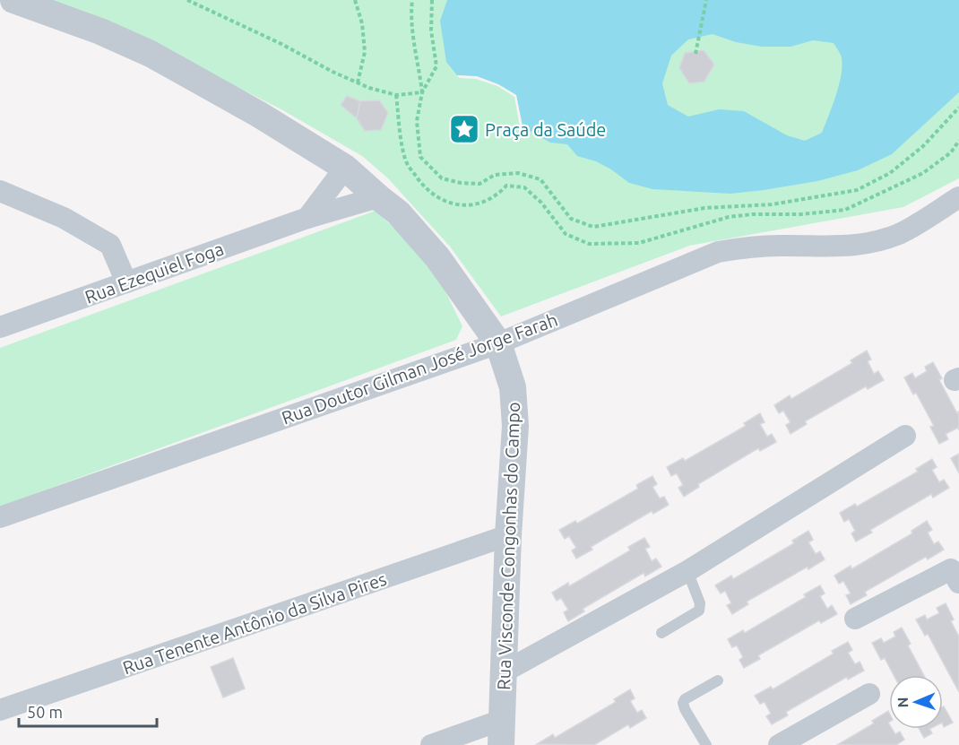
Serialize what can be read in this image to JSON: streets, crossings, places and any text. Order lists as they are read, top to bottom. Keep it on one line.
{"streets":{"street":["Rua Ezequiel Foga","Rua Doutor Gilman José Jorge Farah","Rua Visconde Congonhas do Campo","Rua Tenente Antônio da Silva Pires"]},"crossings":[["Rua Ezequiel Foga","Rua Visconde Congonhas do Campo"],["Rua Doutor Gilman José Jorge Farah","Rua Visconde Congonhas do Campo"],["Rua Visconde Congonhas do Campo","Rua Tenente Antônio da Silva Pires"]],"places":{"place":["Praça da Saúde"]},"scale_bar":"50 m","north":"left"}
